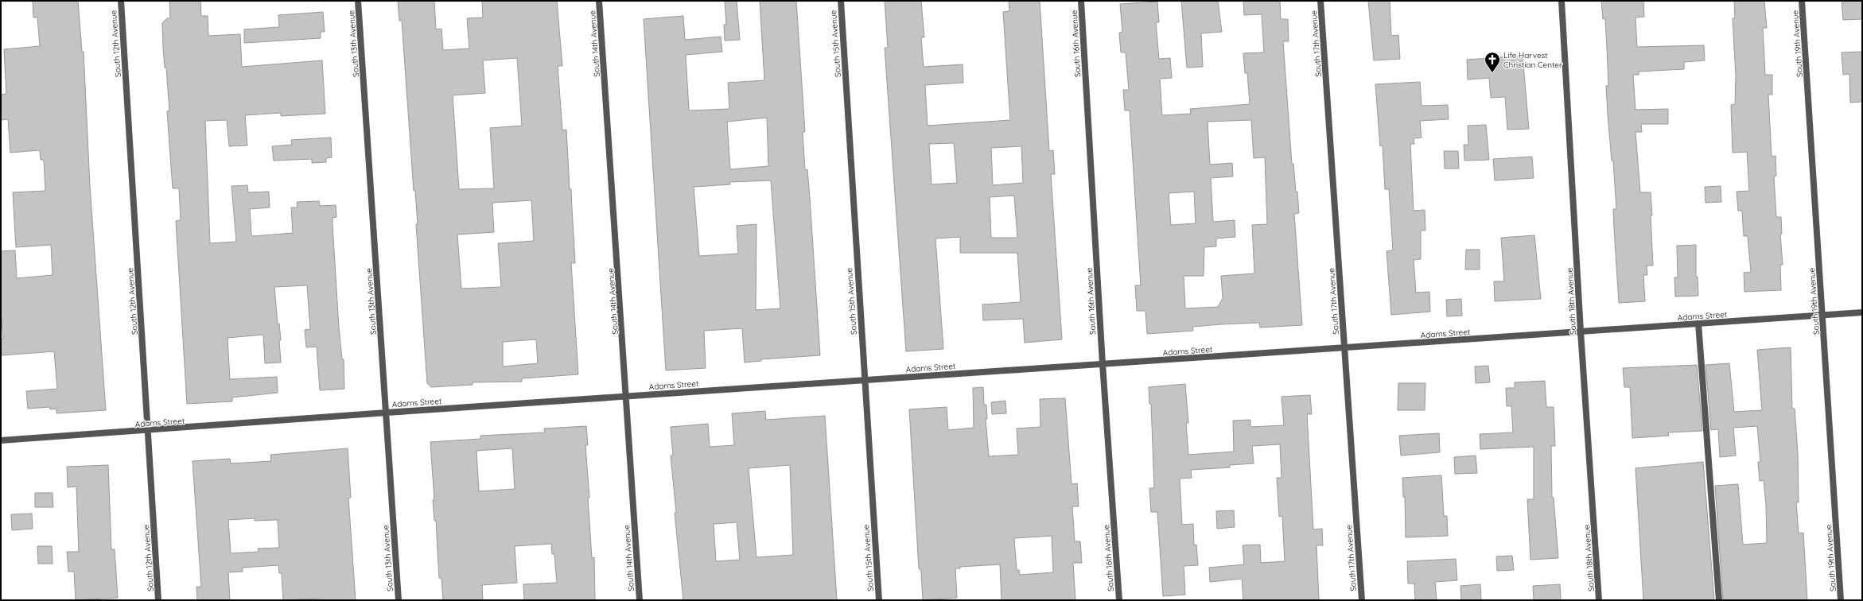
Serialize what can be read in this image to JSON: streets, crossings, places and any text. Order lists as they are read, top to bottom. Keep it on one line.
{"streets":{"street":["South 12th Avenue","South 13th Avenue","South 14th Avenue","South 15th Avenue","South 16th Avenue","South 17th Avenue","South 19th Avenue","South 18th Avenue","Adams Street"]},"crossings":[["South 12th Avenue","Adams Street"],["South 13th Avenue","Adams Street"],["South 14th Avenue","Adams Street"],["South 15th Avenue","Adams Street"],["South 16th Avenue","Adams Street"],["South 17th Avenue","Adams Street"],["South 19th Avenue","Adams Street"],["South 18th Avenue","Adams Street"]],"places":{"church":["Life Harvest Christian Center"]}}
